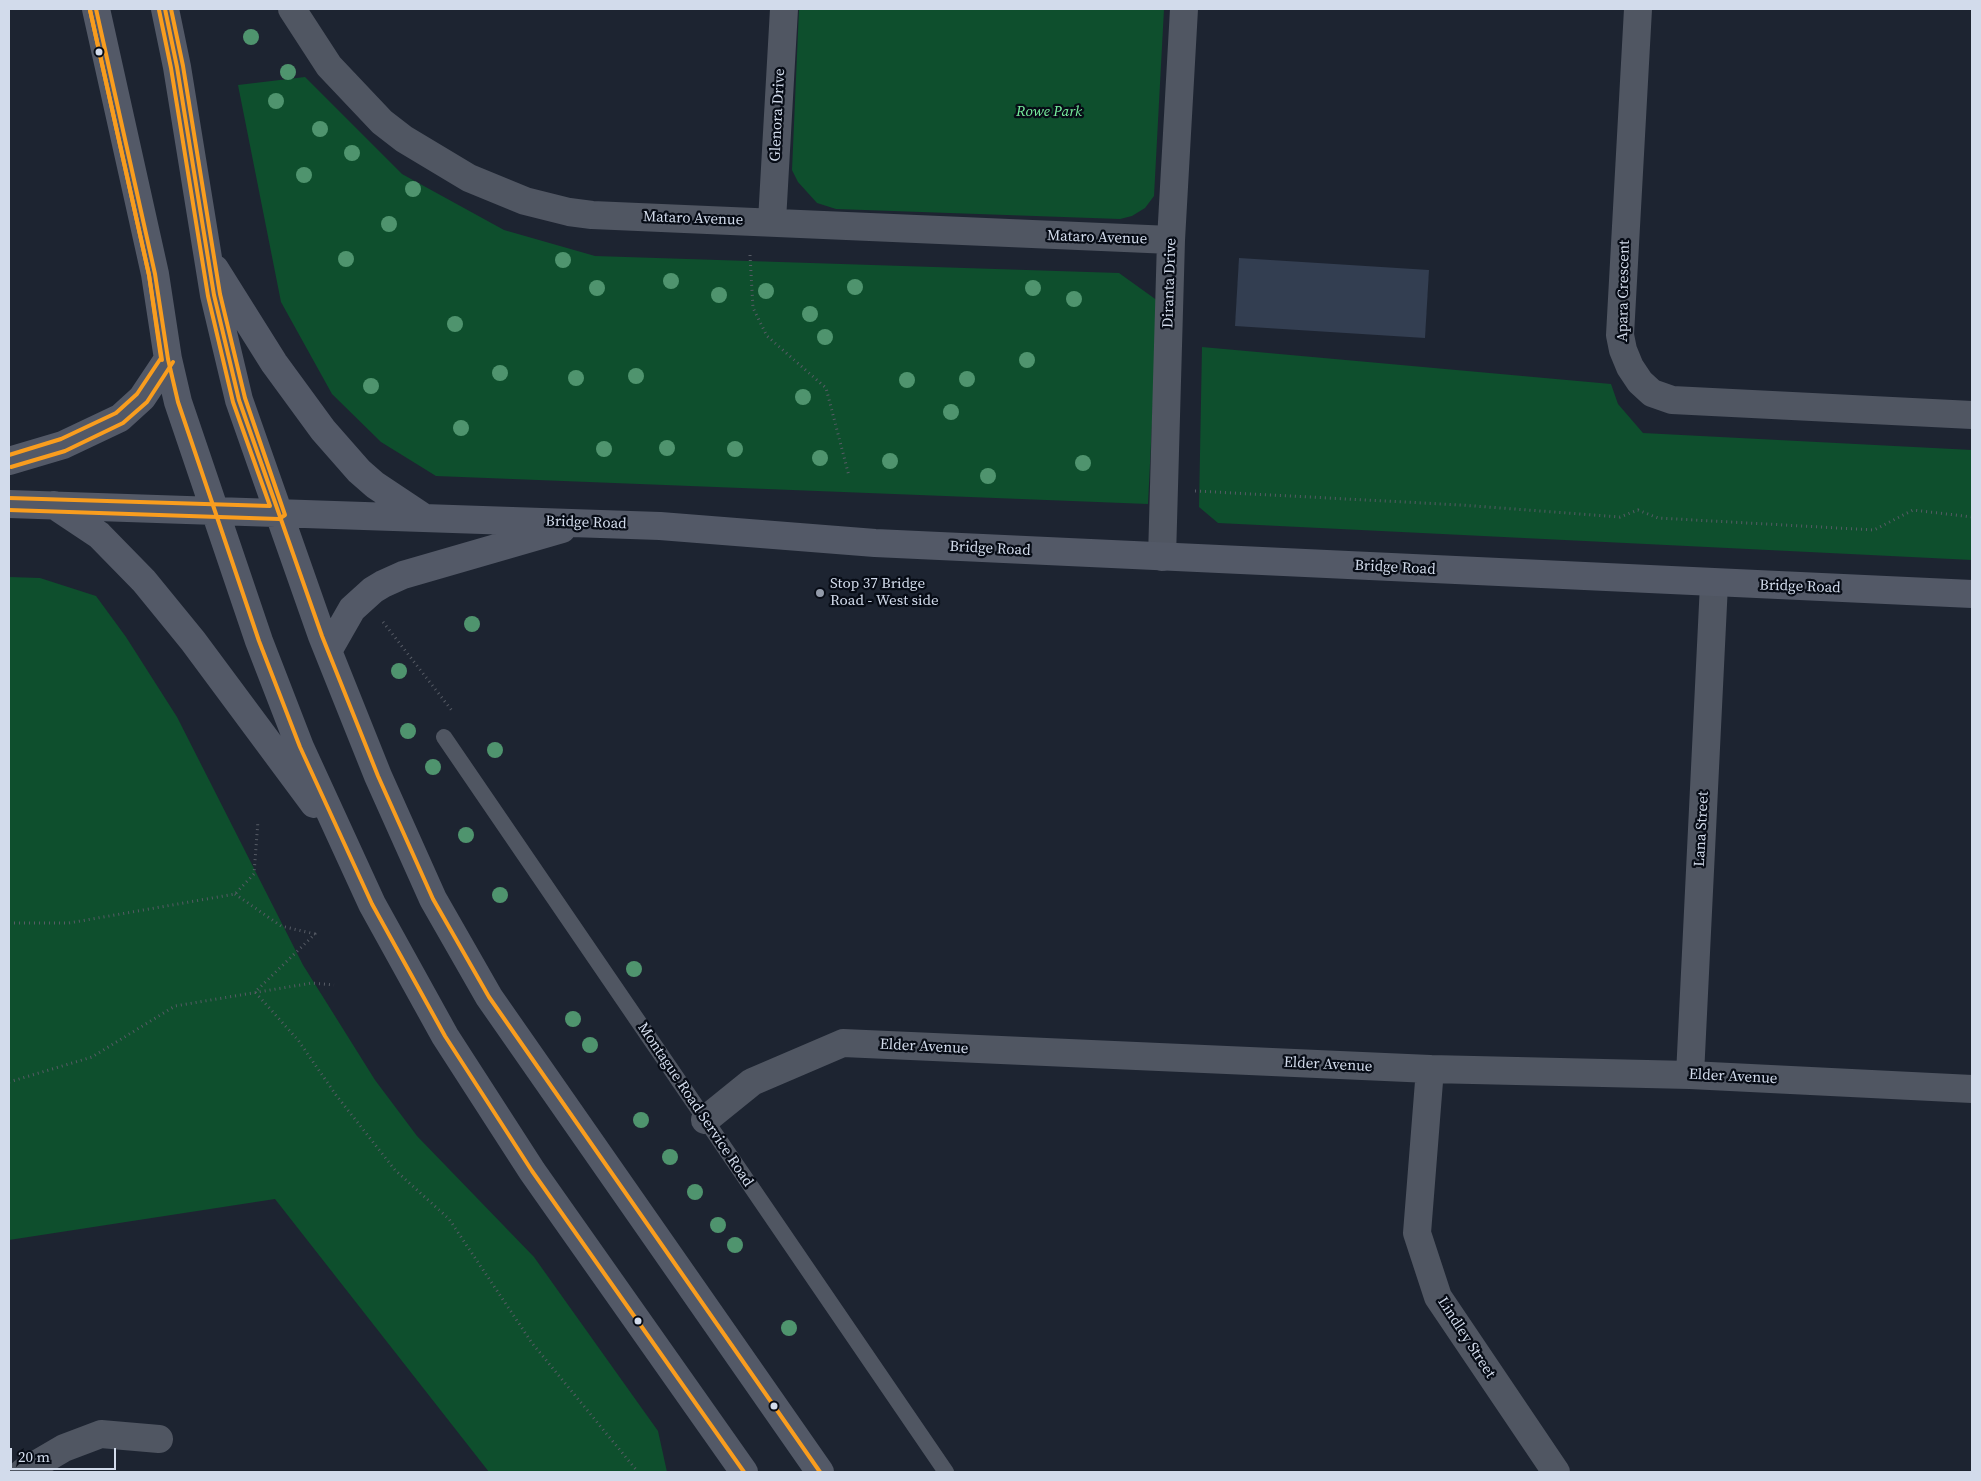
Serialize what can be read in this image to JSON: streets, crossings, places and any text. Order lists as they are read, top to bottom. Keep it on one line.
{"streets":{"main road":["Bridge Road"],"street":["Glenora Drive","Mataro Avenue","Diranta Drive","Apara Crescent","Lana Street","Elder Avenue","Lindley Street"],"lane":["Montague Road Service Road"]},"crossings":[["Glenora Drive","Mataro Avenue"],["Mataro Avenue","Diranta Drive"],["Diranta Drive","Bridge Road"],["Bridge Road","Lana Street"],["Lana Street","Elder Avenue"],["Elder Avenue","Montague Road Service Road"],["Elder Avenue","Lindley Street"]],"parks":["Rowe Park"],"places":["Stop 37 Bridge Road - West side"],"scale_bar":"20 m"}
